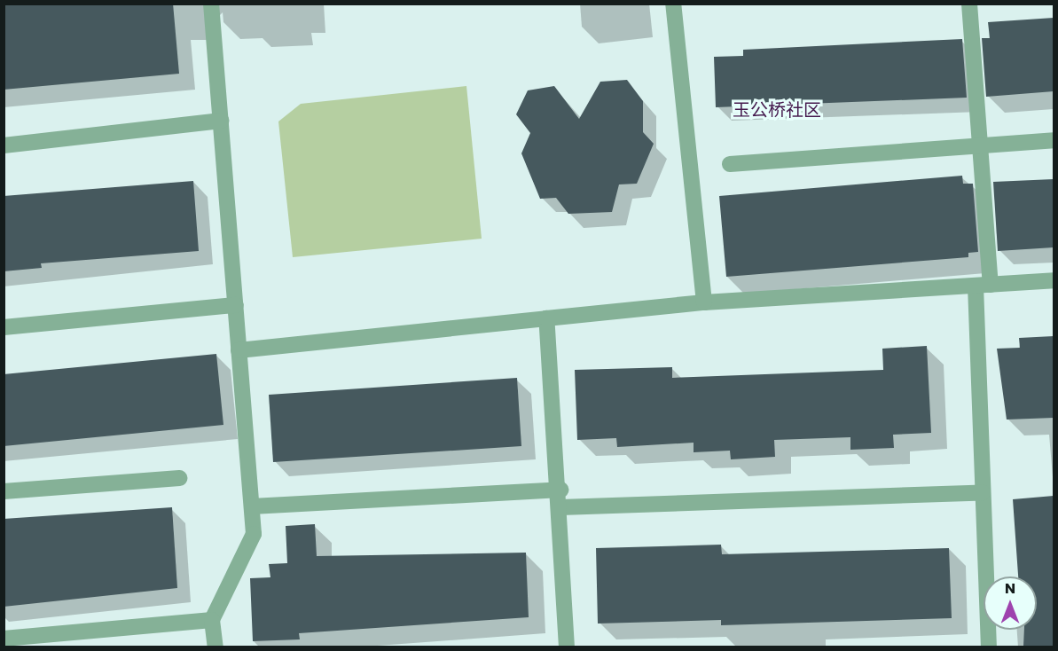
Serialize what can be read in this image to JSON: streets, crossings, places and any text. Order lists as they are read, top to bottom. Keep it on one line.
{"districts":["玉公桥社区"],"north":"top"}
